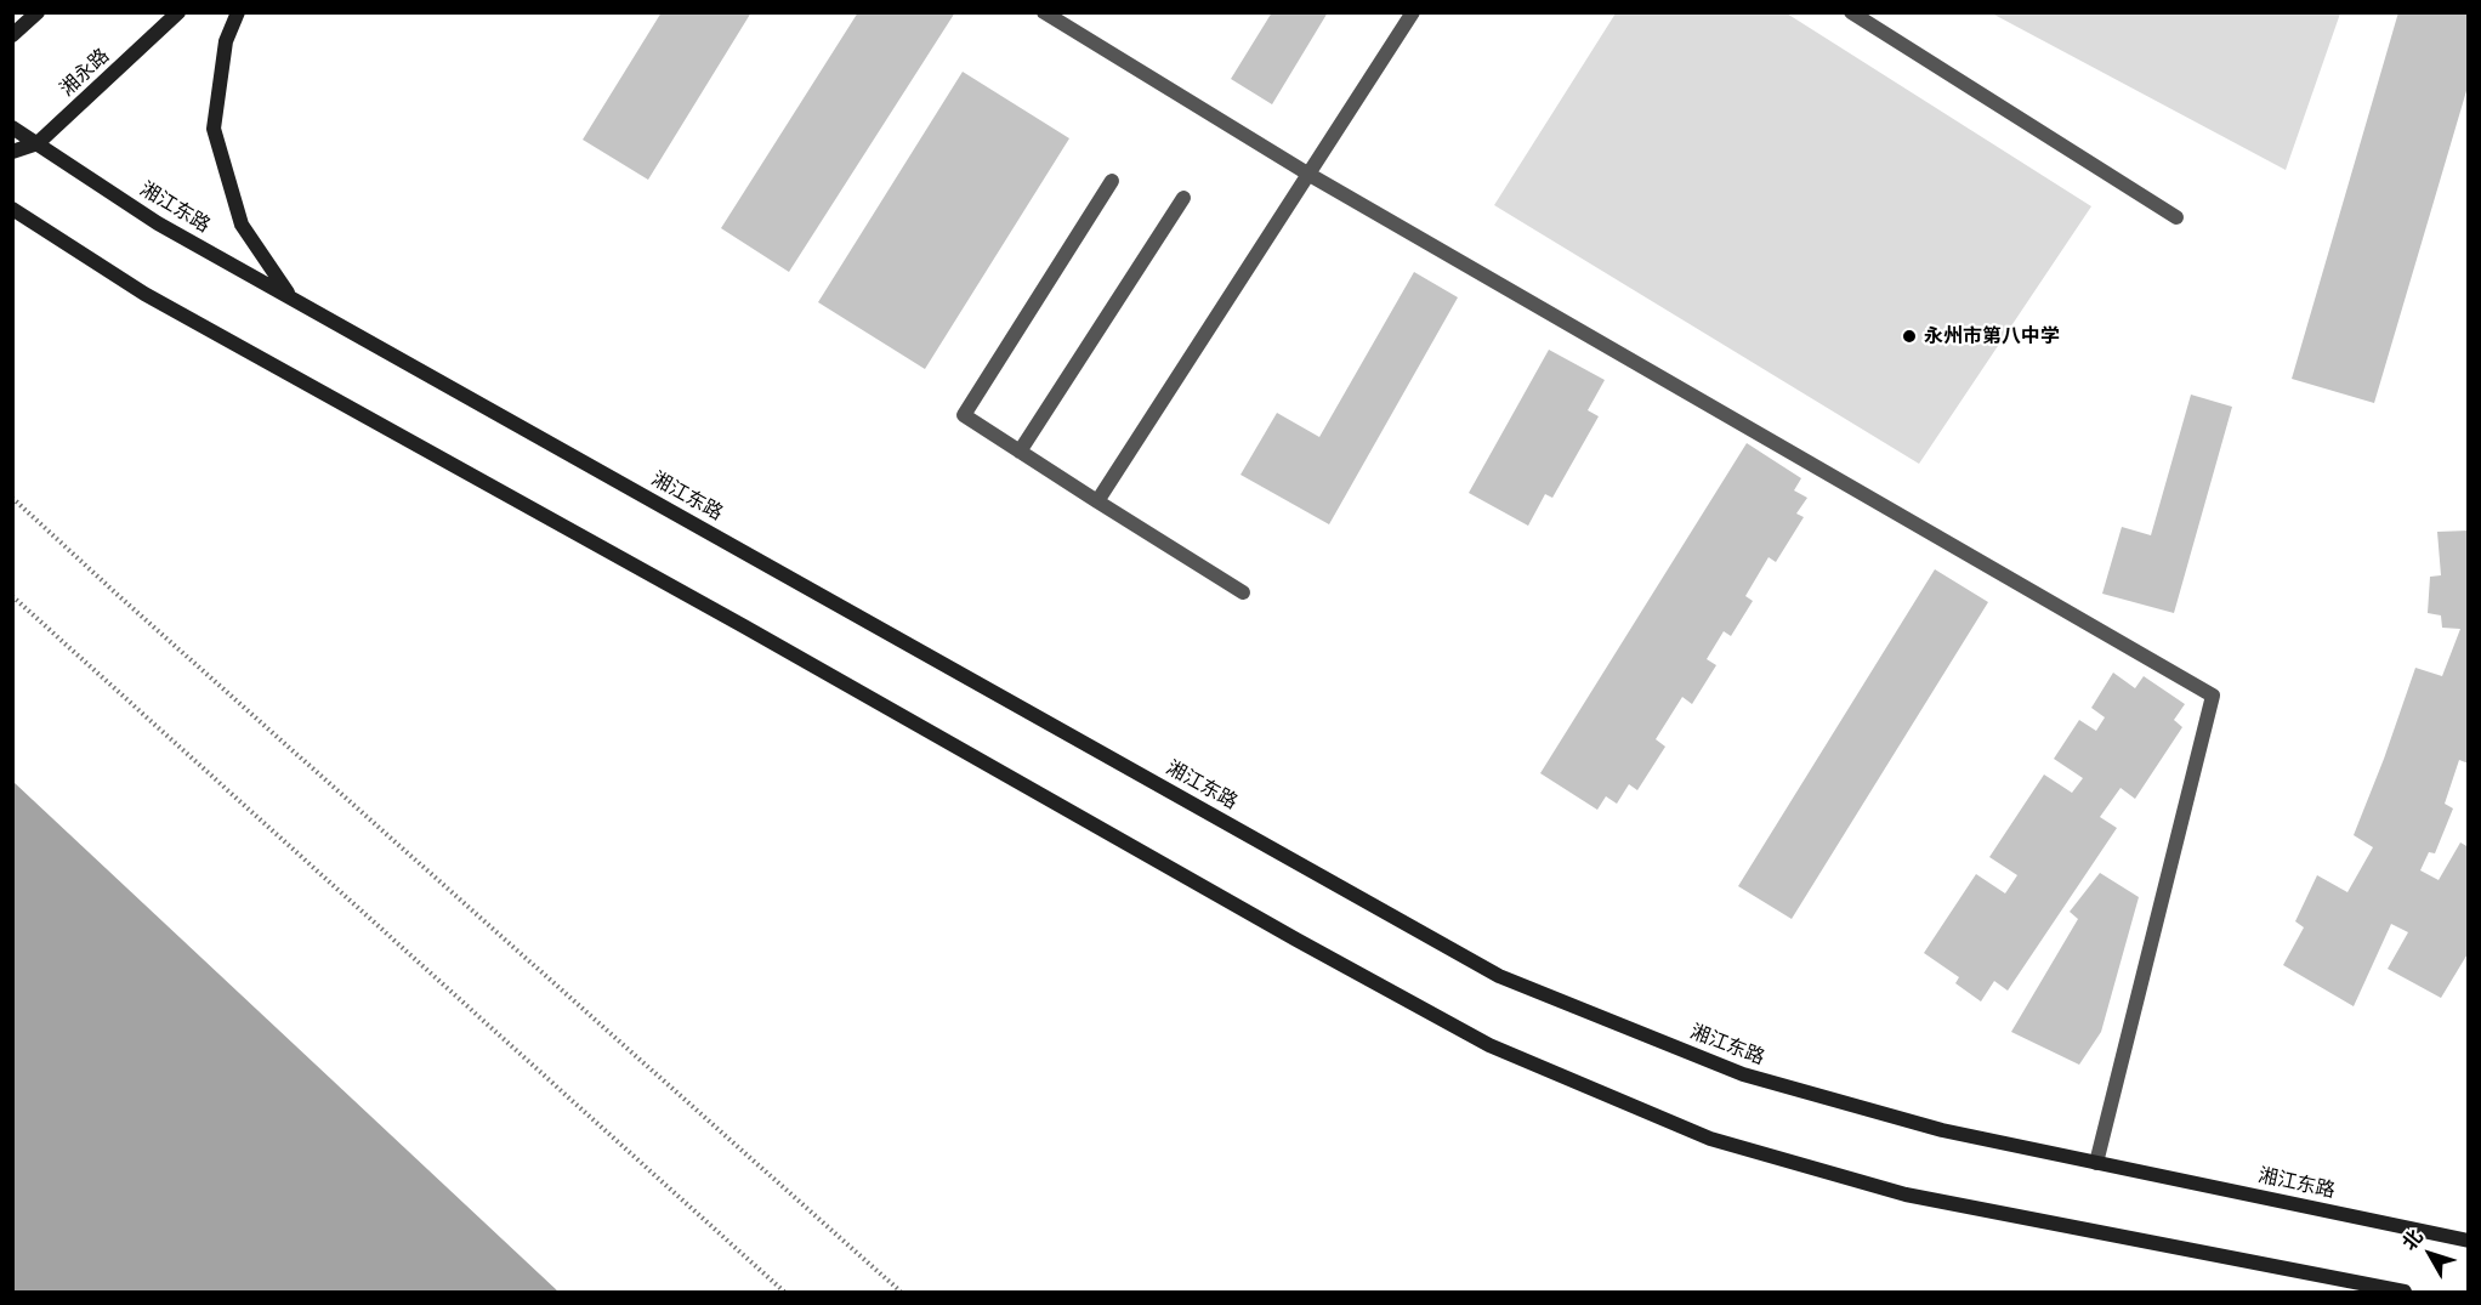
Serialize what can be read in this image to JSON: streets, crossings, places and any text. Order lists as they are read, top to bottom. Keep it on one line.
{"streets":{"main road":["湘永路","湘江东路"]},"crossings":[["湘永路","湘江东路"]],"places":["永州市第八中学"],"north":"top left"}
